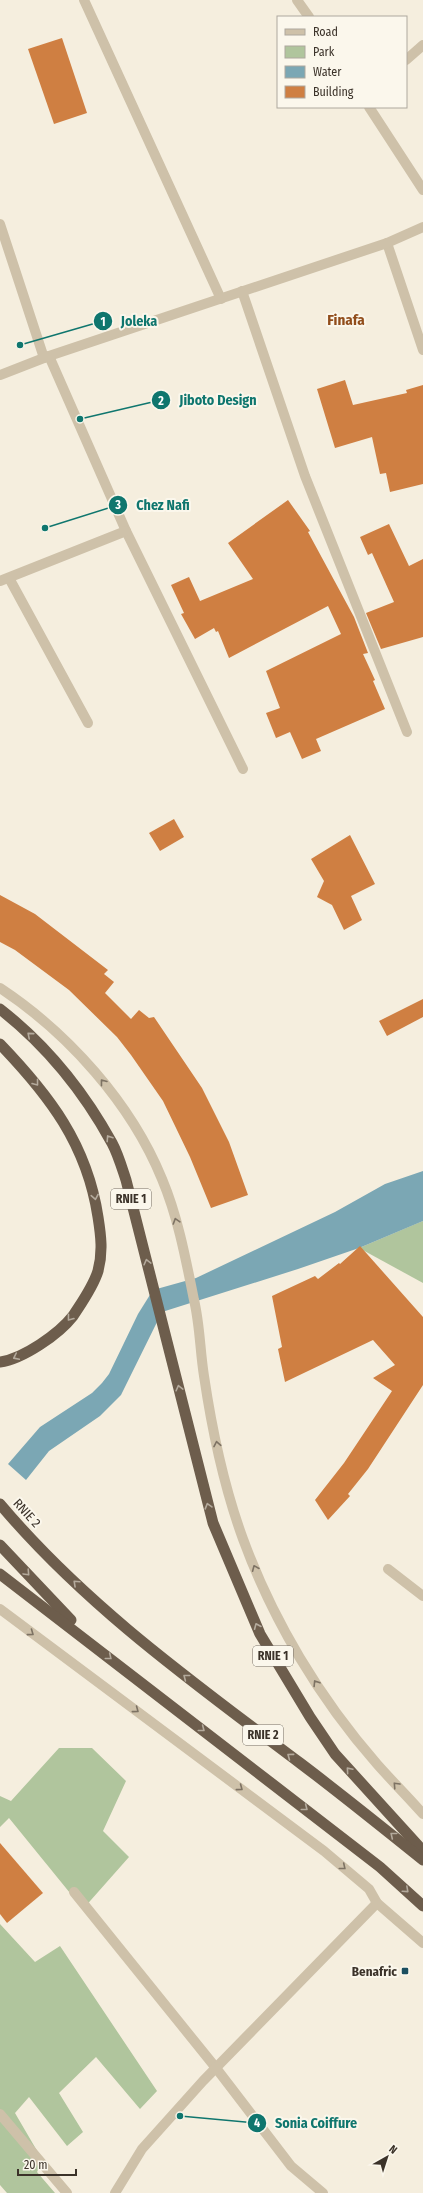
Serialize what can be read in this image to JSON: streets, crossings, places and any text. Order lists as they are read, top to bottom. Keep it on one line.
{"streets":{"highway":["RNIE 1","RNIE 2"]},"districts":["Finafa"],"places":{"other":["Joleka","Jiboto Design","Chez Nafi","Sonia Coiffure"],"transit":["Benafric"]},"legend":["Road","Park","Water","Building"],"scale_bar":"20 m","north":"top right"}
